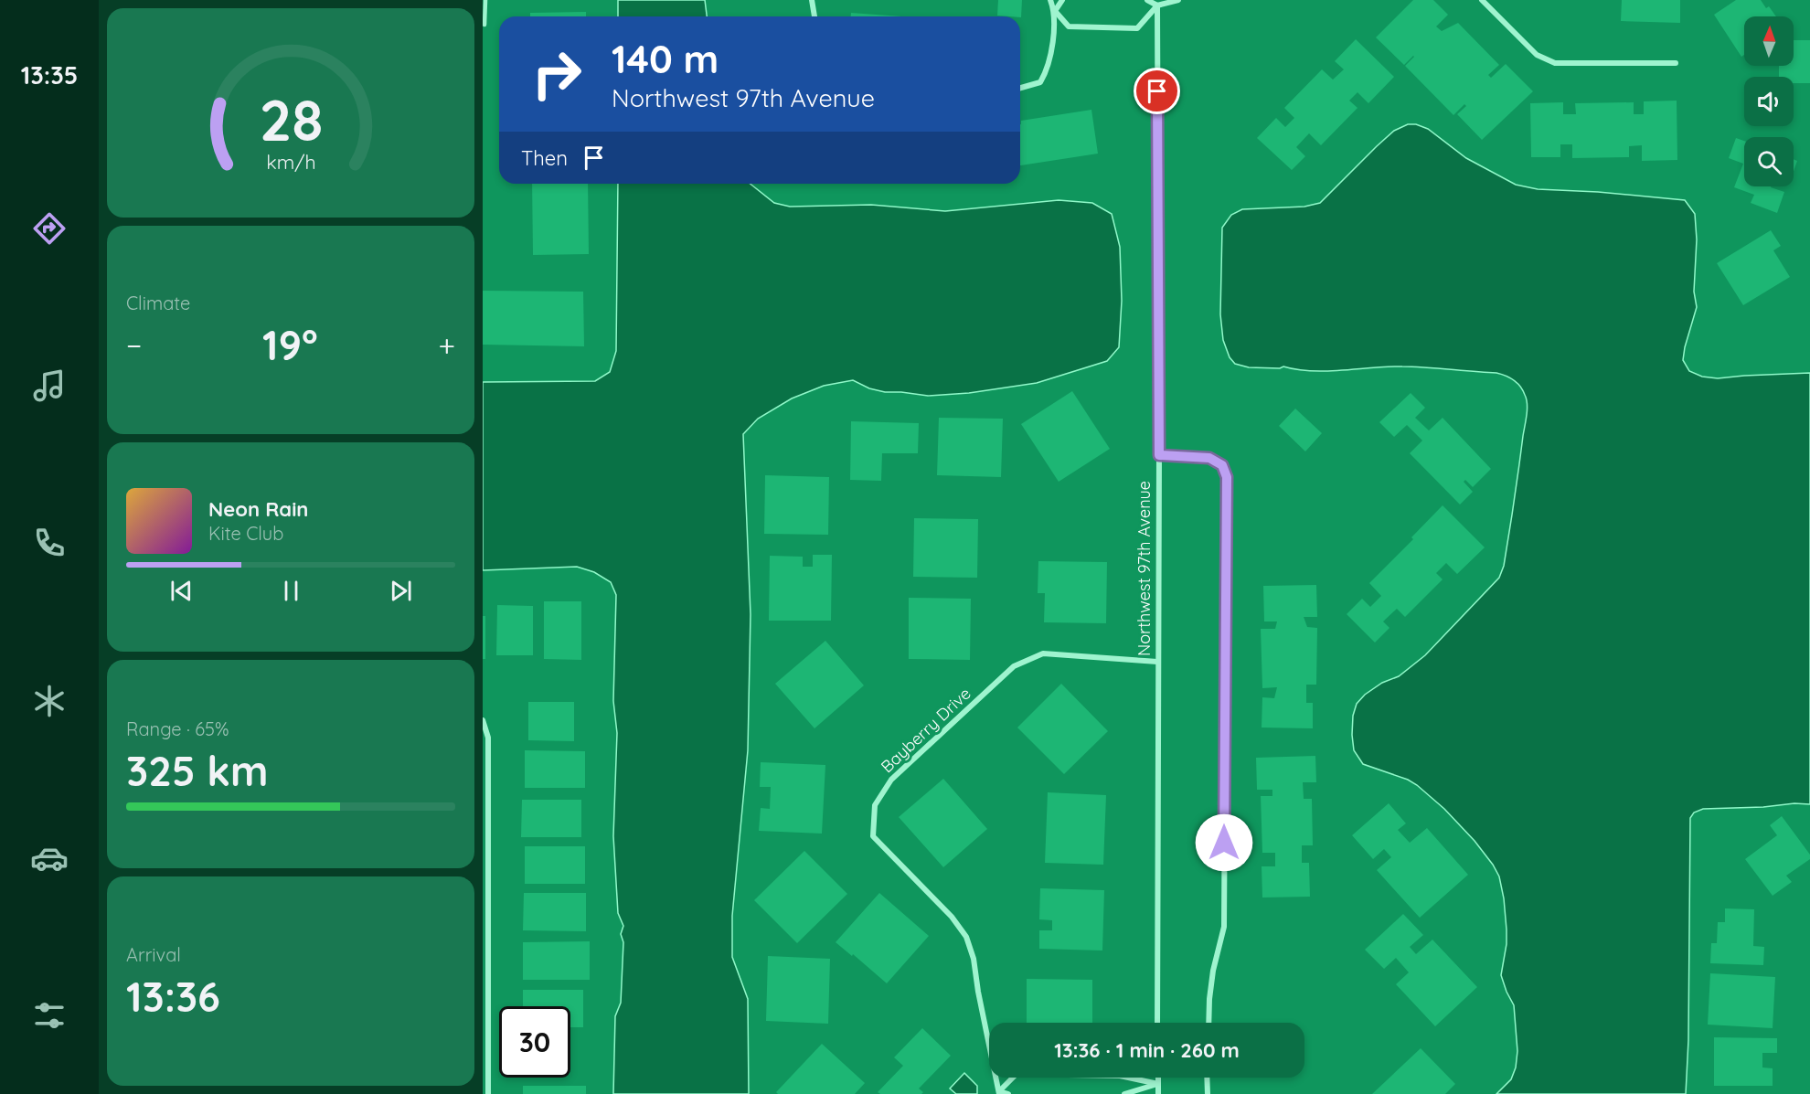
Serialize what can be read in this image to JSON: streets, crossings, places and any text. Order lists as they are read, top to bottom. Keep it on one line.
{"streets":{"street":["Northwest 97th Avenue","Bayberry Drive"]},"crossings":[["Northwest 97th Avenue","Bayberry Drive"]],"north":"top","page":{"tabs":"13:35","turn":["140 m","Northwest 97th Avenue"],"then":"Then","tile":["Climate",["Range · 65%","325 km"],["Arrival","13:36"]],"heat":["−","19°","+"],"song":["Neon Rain","Kite Club"],"limit":"30","trip":"13:36 · 1 min · 260 m","gauge":["28","km/h"]}}
